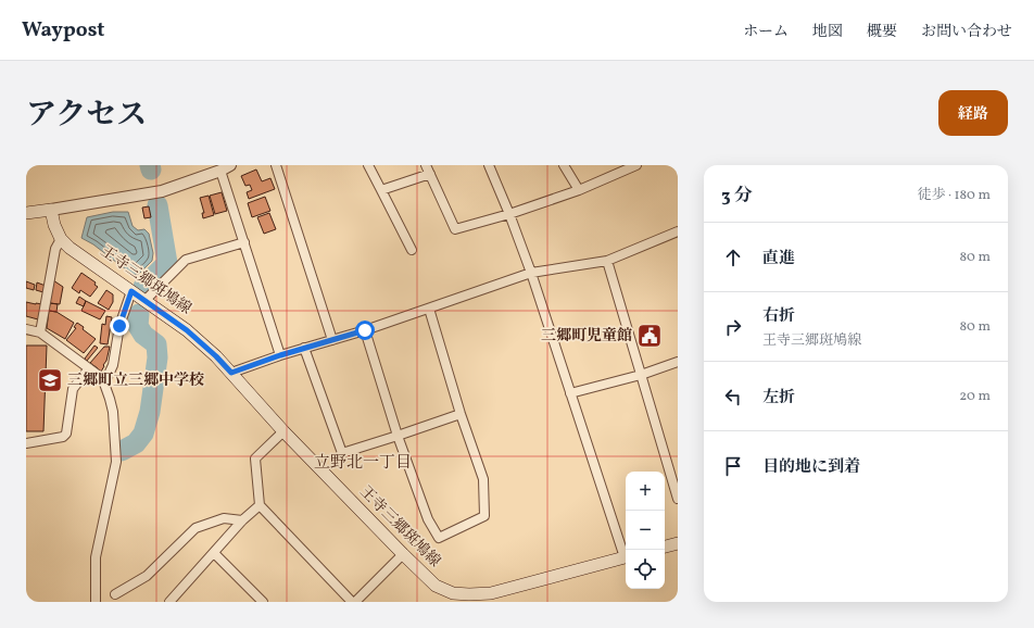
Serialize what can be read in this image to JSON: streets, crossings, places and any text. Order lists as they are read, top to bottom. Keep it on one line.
{"streets":{"main road":["王寺三郷斑鳩線"]},"districts":["立野北一丁目"],"places":{"public building":["三郷町児童館"],"school or university":["三郷町立三郷中学校"]},"page":{"header":"Waypost","nav":["ホーム","地図","概要","お問い合わせ"],"title":"アクセス","buttons":"経路","heading":["3 分","徒歩 · 180 m"],"list":[["直進","80 m"],["右折","王寺三郷斑鳩線","80 m"],["左折","20 m"],"目的地に到着"],"map_buttons":["+","−"]}}
